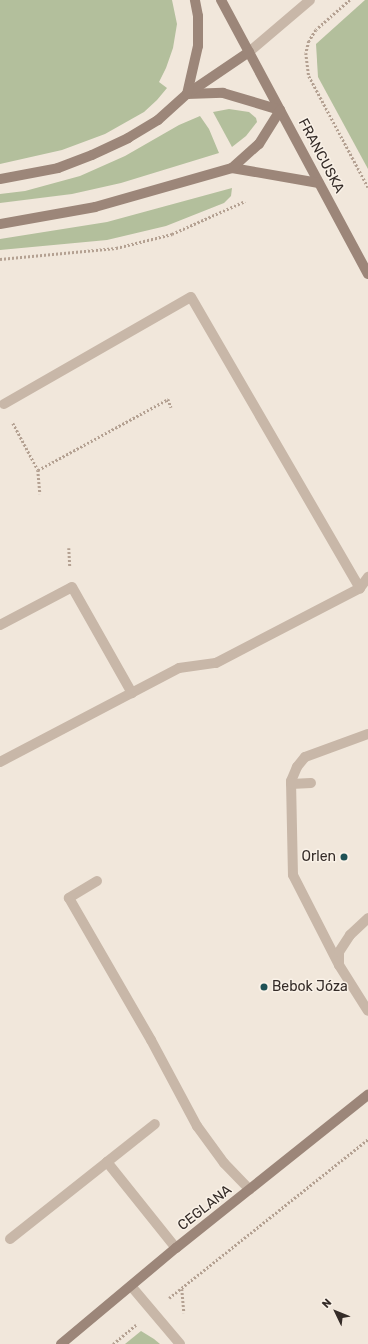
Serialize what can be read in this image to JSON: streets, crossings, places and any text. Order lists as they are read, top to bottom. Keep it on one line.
{"streets":{"street":["FRANCUSKA","CEGLANA"]},"places":["Orlen","Bebok Józa"],"north":"top left"}
